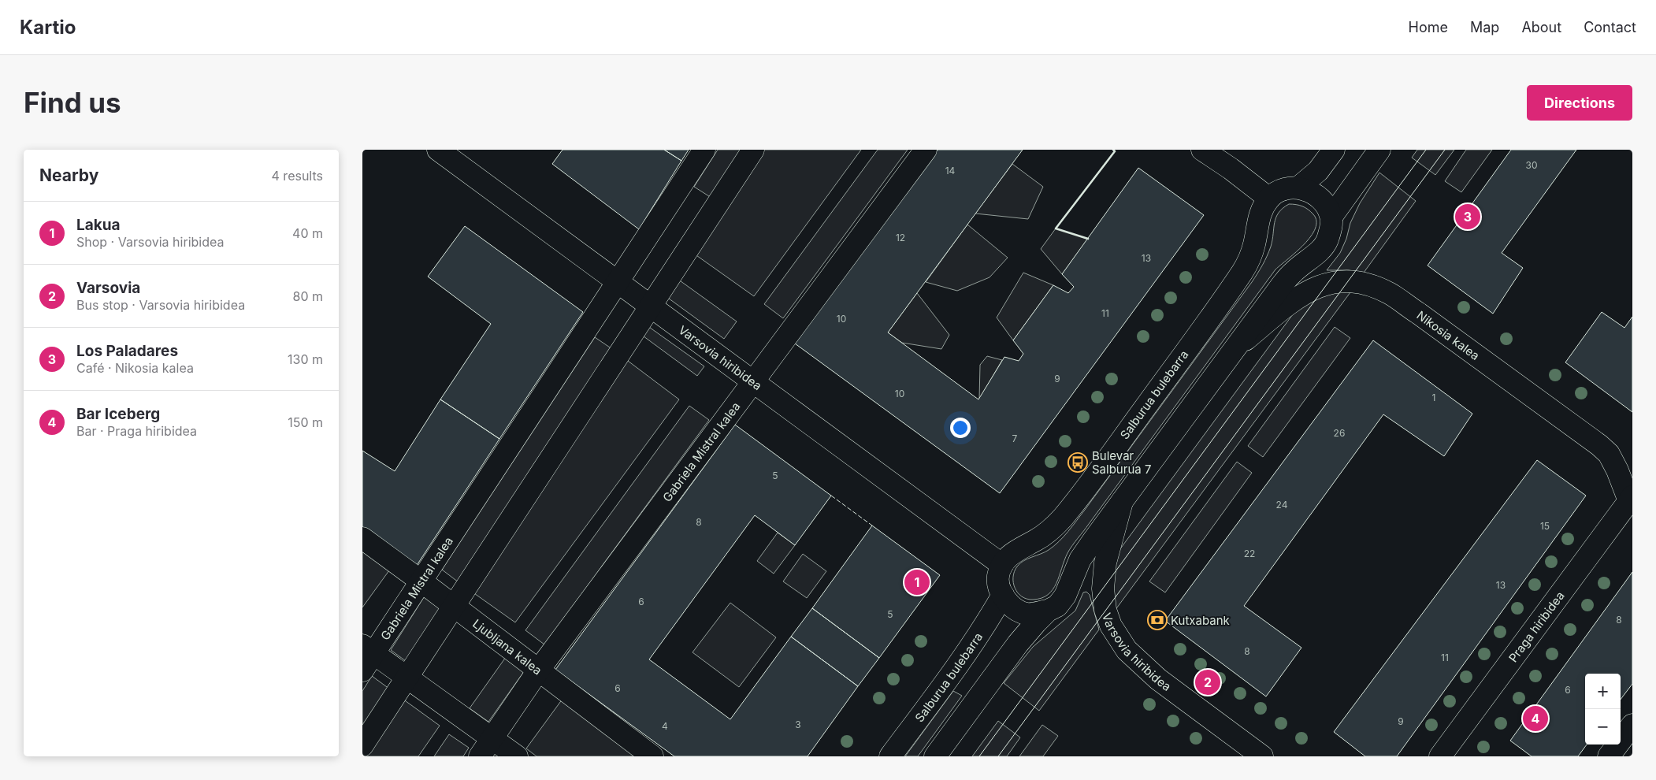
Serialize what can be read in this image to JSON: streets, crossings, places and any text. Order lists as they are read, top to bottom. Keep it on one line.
{"streets":{"street":["Nikosia kalea","Varsovia hiribidea","Salburua bulebarra","Gabriela Mistral kalea","Praga hiribidea","Ljubljana kalea"]},"crossings":[["Nikosia kalea","Praga hiribidea"],["Varsovia hiribidea","Salburua bulebarra"],["Varsovia hiribidea","Gabriela Mistral kalea"],["Gabriela Mistral kalea","Ljubljana kalea"]],"places":{"bus stop":["Bulevar Salburua 7"],"bank":["Kutxabank"]},"house_numbers":["30","14","12","13","11","10","9","10","1","26","7","5","24","8","15","22","13","6","5","8","8","11","6","6","9","3","4"],"page":{"header":"Kartio","nav":["Home","Map","About","Contact"],"buttons":"Directions","title":"Find us","heading":["Nearby","4 results"],"list":[{"mark":"1","name":"Lakua","note":"Shop · Varsovia hiribidea","value":"40 m"},{"mark":"2","name":"Varsovia","note":"Bus stop · Varsovia hiribidea","value":"80 m"},{"mark":"3","name":"Los Paladares","note":"Café · Nikosia kalea","value":"130 m"},{"mark":"4","name":"Bar Iceberg","note":"Bar · Praga hiribidea","value":"150 m"}],"pins":["3","1","2","4"],"map_buttons":["+","−"]}}
